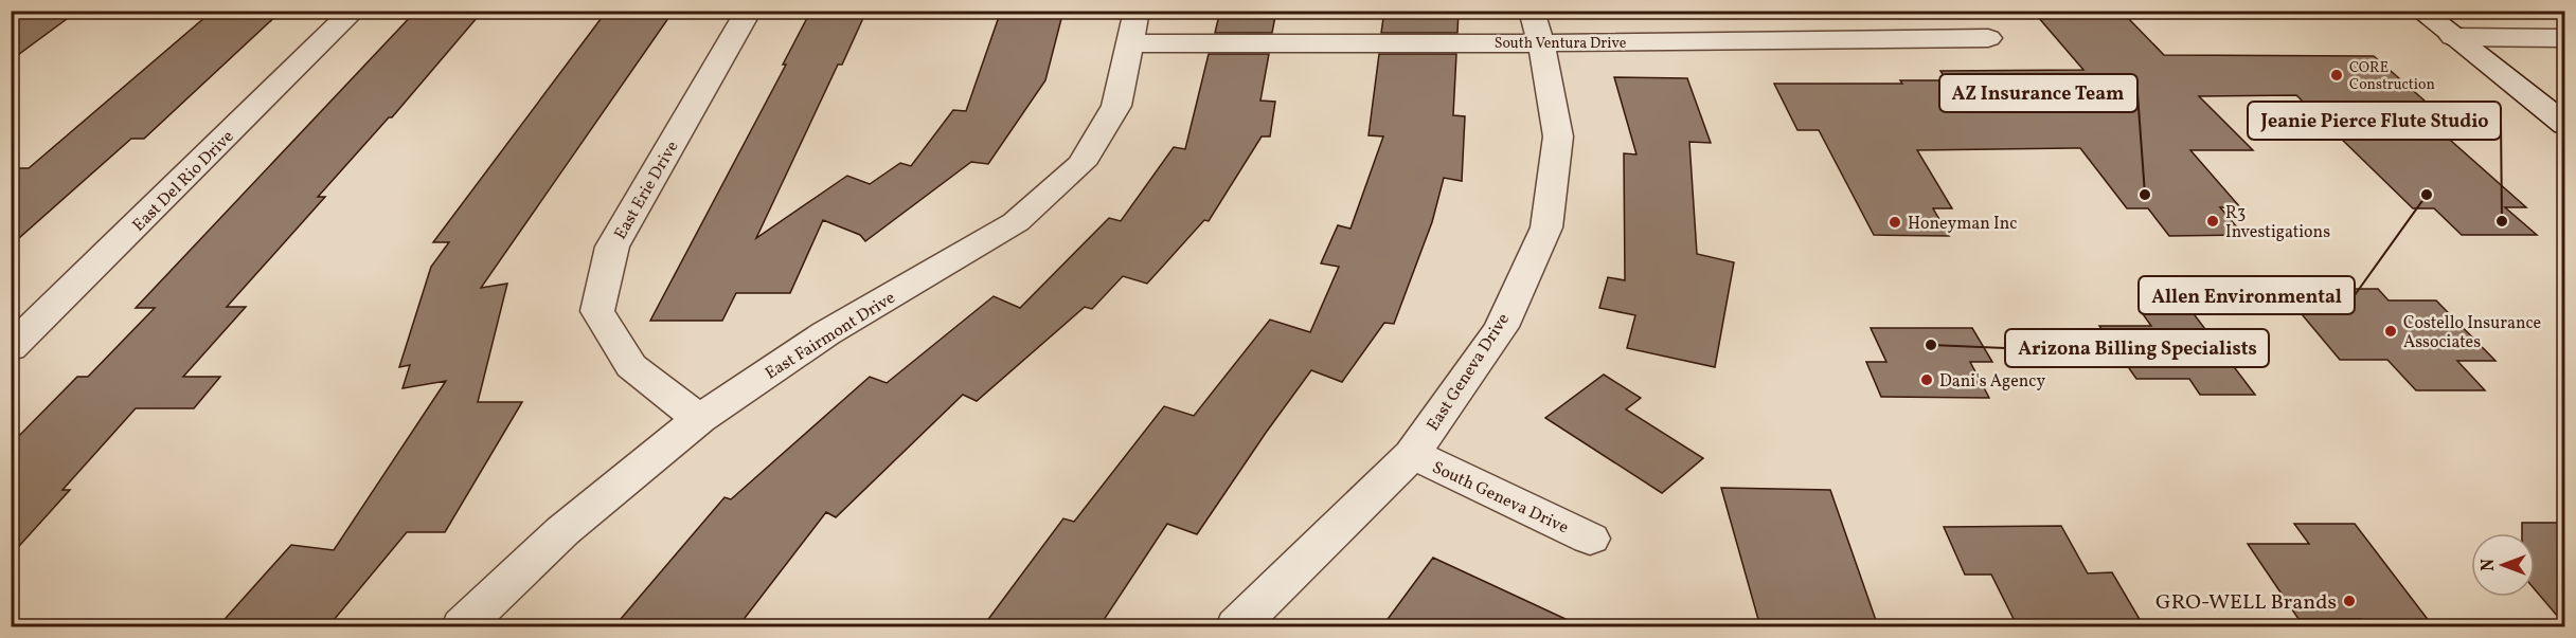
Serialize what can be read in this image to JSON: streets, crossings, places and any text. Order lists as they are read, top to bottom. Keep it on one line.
{"streets":{"street":["South Ventura Drive","East Del Rio Drive","East Erie Drive","East Fairmont Drive","East Geneva Drive","South Geneva Drive"]},"crossings":[["South Ventura Drive","East Fairmont Drive"],["South Ventura Drive","East Geneva Drive"],["East Erie Drive","East Fairmont Drive"],["East Geneva Drive","South Geneva Drive"]],"places":["CORE Construction","AZ Insurance Team","Allen Environmental","R3 Investigations","Jeanie Pierce Flute Studio","Honeyman Inc","Costello Insurance Associates","Arizona Billing Specialists","Dani's Agency","GRO-WELL Brands"],"north":"left"}
